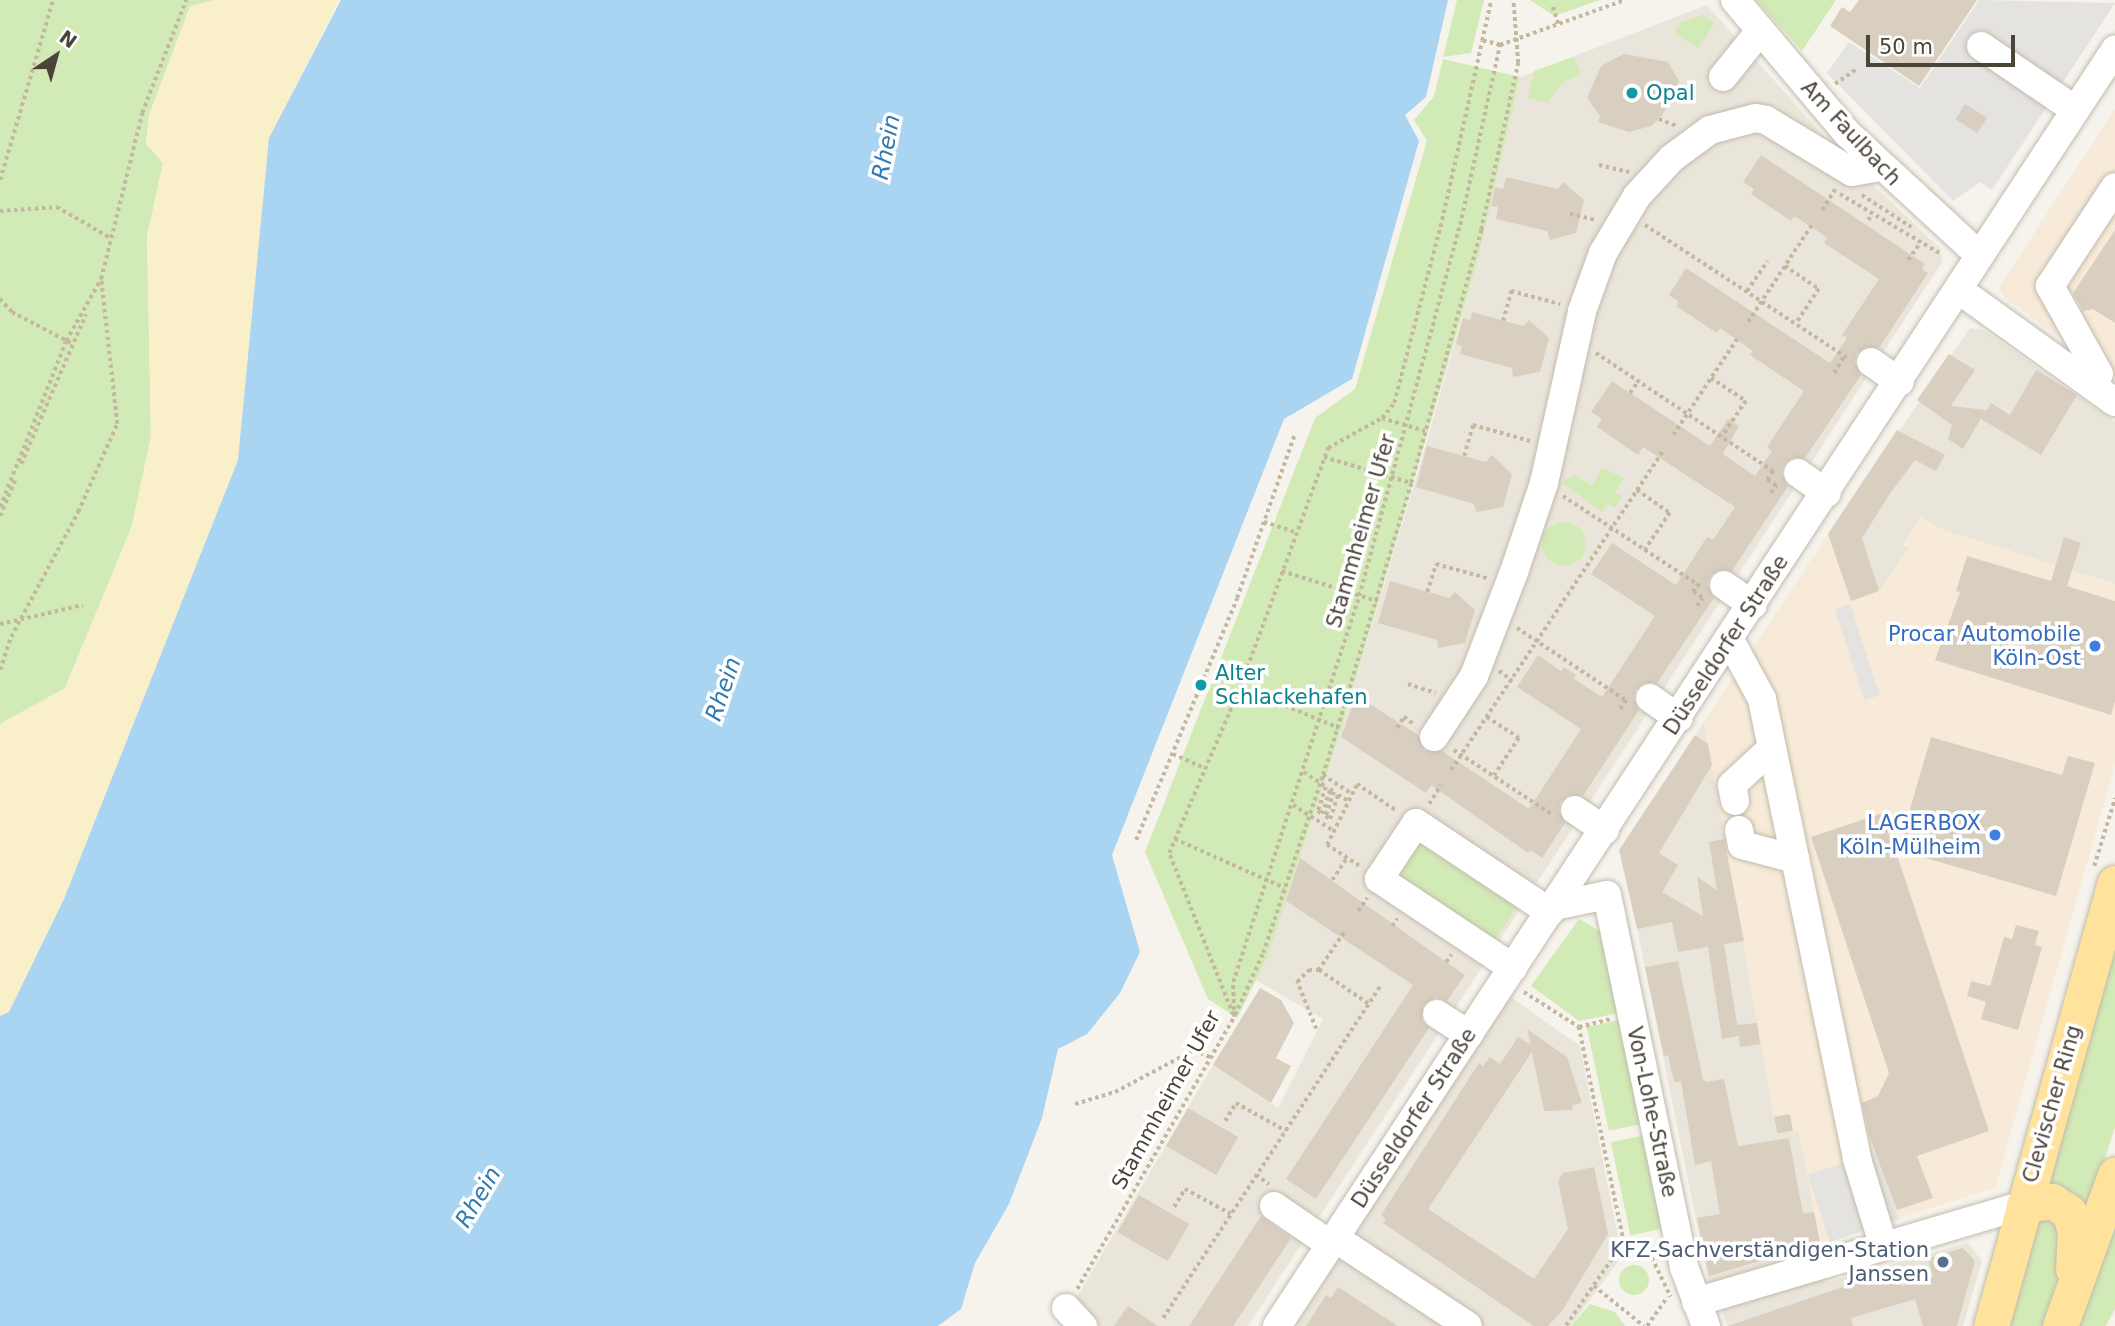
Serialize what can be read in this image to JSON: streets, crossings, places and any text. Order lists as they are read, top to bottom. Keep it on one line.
{"streets":{"main road":["Clevischer Ring"],"street":["Am Faulbach","Düsseldorfer Straße","Von-Lohe-Straße"],"path":["Stammheimer Ufer"]},"crossings":[["Am Faulbach","Düsseldorfer Straße"],["Düsseldorfer Straße","Von-Lohe-Straße"]],"water":["Rhein"],"places":["Opal","Procar Automobile Köln-Ost","Alter Schlackehafen","LAGERBOX Köln-Mülheim","KFZ-Sachverständigen-Station Janssen"],"scale_bar":"50 m","north":"top right"}
